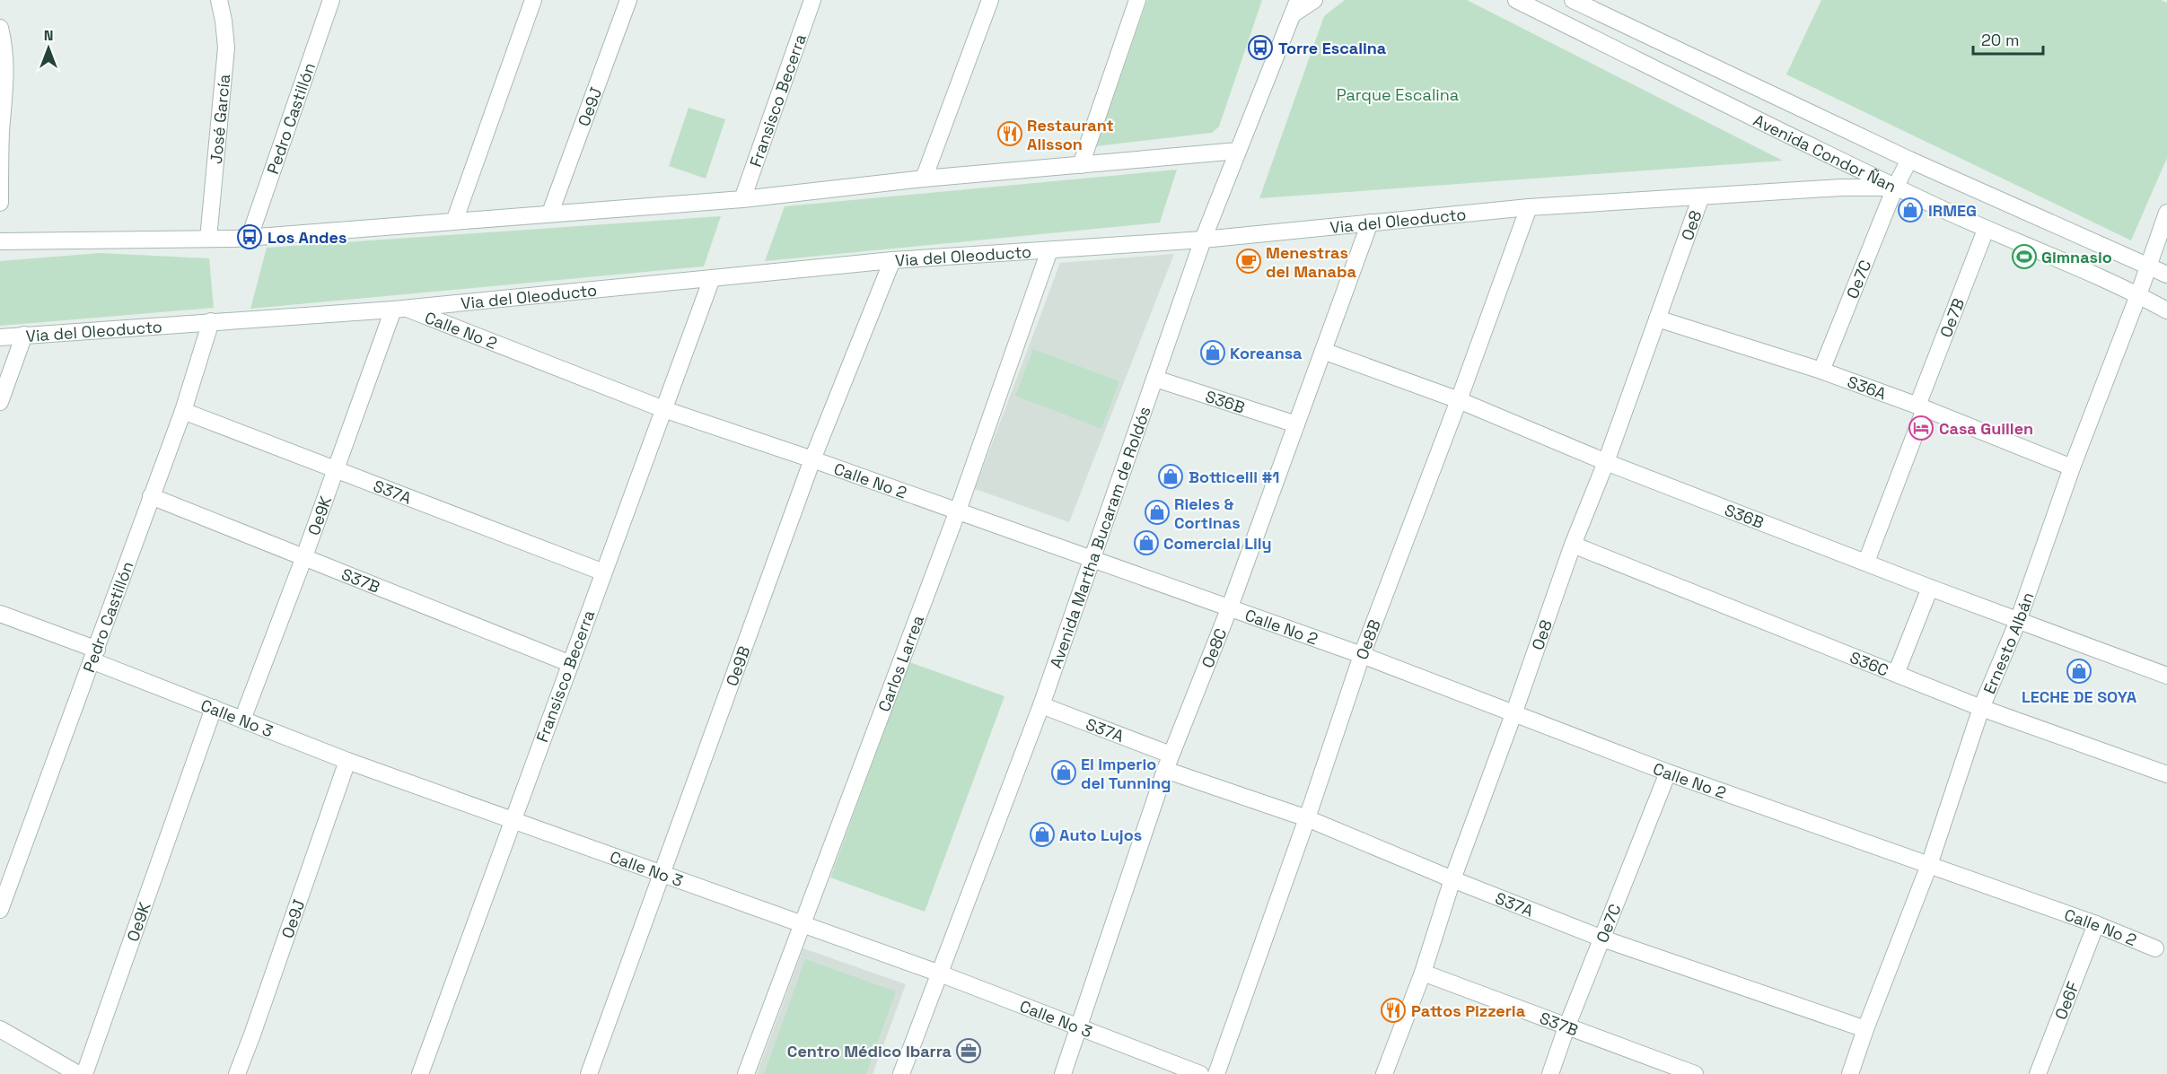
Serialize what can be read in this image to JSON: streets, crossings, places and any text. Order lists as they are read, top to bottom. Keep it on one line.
{"streets":{"street":["Fransisco Becerra","Oe9J","Pedro Castillón","José García","Avenida Condor Ñan","Via del Oleoducto","Oe8","Oe7C","Oe7B","Calle No 2","S36A","S36B","S37A","Oe9K","Avenida Martha Bucaram de Roldós","S37B","Oe8B","Ernesto Albán","Oe8C","Carlos Larrea","S36C","Oe9B","Calle No 3","Oe6F"]},"crossings":[["Fransisco Becerra","Via del Oleoducto"],["Fransisco Becerra","Calle No 2"],["Fransisco Becerra","S37A"],["Fransisco Becerra","S37B"],["Fransisco Becerra","Calle No 3"],["Oe9J","Calle No 3"],["Pedro Castillón","Via del Oleoducto"],["Pedro Castillón","S37A"],["Pedro Castillón","S37B"],["Pedro Castillón","Calle No 3"],["Avenida Condor Ñan","Via del Oleoducto"],["Avenida Condor Ñan","Oe7C"],["Avenida Condor Ñan","Oe7B"],["Avenida Condor Ñan","Ernesto Albán"],["Via del Oleoducto","Oe8"],["Via del Oleoducto","Oe7C"],["Via del Oleoducto","Calle No 2"],["Via del Oleoducto","Oe9K"],["Via del Oleoducto","Avenida Martha Bucaram de Roldós"],["Via del Oleoducto","Oe8B"],["Via del Oleoducto","Oe8C"],["Via del Oleoducto","Carlos Larrea"],["Via del Oleoducto","Oe9B"],["Oe8","Calle No 2"],["Oe8","S36A"],["Oe8","S36B"],["Oe8","S37A"],["Oe8","S37B"],["Oe8","S36C"],["Oe7C","Calle No 2"],["Oe7C","S36A"],["Oe7C","S37A"],["Oe7C","S37B"],["Oe7B","S36A"],["Oe7B","S36B"],["Calle No 2","Oe9K"],["Calle No 2","Avenida Martha Bucaram de Roldós"],["Calle No 2","Oe8B"],["Calle No 2","Ernesto Albán"],["Calle No 2","Oe8C"],["Calle No 2","Carlos Larrea"],["Calle No 2","Oe9B"],["Calle No 2","Oe6F"],["S36A","Ernesto Albán"],["S36B","Avenida Martha Bucaram de Roldós"],["S36B","Oe8B"],["S36B","Ernesto Albán"],["S36B","Oe8C"],["S37A","Oe9K"],["S37A","Avenida Martha Bucaram de Roldós"],["S37A","Oe8B"],["S37A","Ernesto Albán"],["S37A","Oe8C"],["Oe9K","S37B"],["Oe9K","Calle No 3"],["Avenida Martha Bucaram de Roldós","Calle No 3"],["Ernesto Albán","S36C"],["Oe8C","Calle No 3"],["Carlos Larrea","Calle No 3"],["Oe9B","Calle No 3"]],"parks":["Parque Escalina"],"places":{"bus stop":["Torre Escalina","Los Andes"],"restaurant":["Restaurant Alisson","Pattos Pizzeria"],"shop":["IRMEG","Koreansa","Botticelli #1","Rieles & Cortinas","Comercial Lily","LECHE DE SOYA","El Imperio del Tunning","Auto Lujos"],"sports":["Gimnasio"],"cafe":["Menestras del Manaba"],"hotel":["Casa Guillen"],"office":["Centro Médico Ibarra"]},"scale_bar":"20 m","north":"top"}
